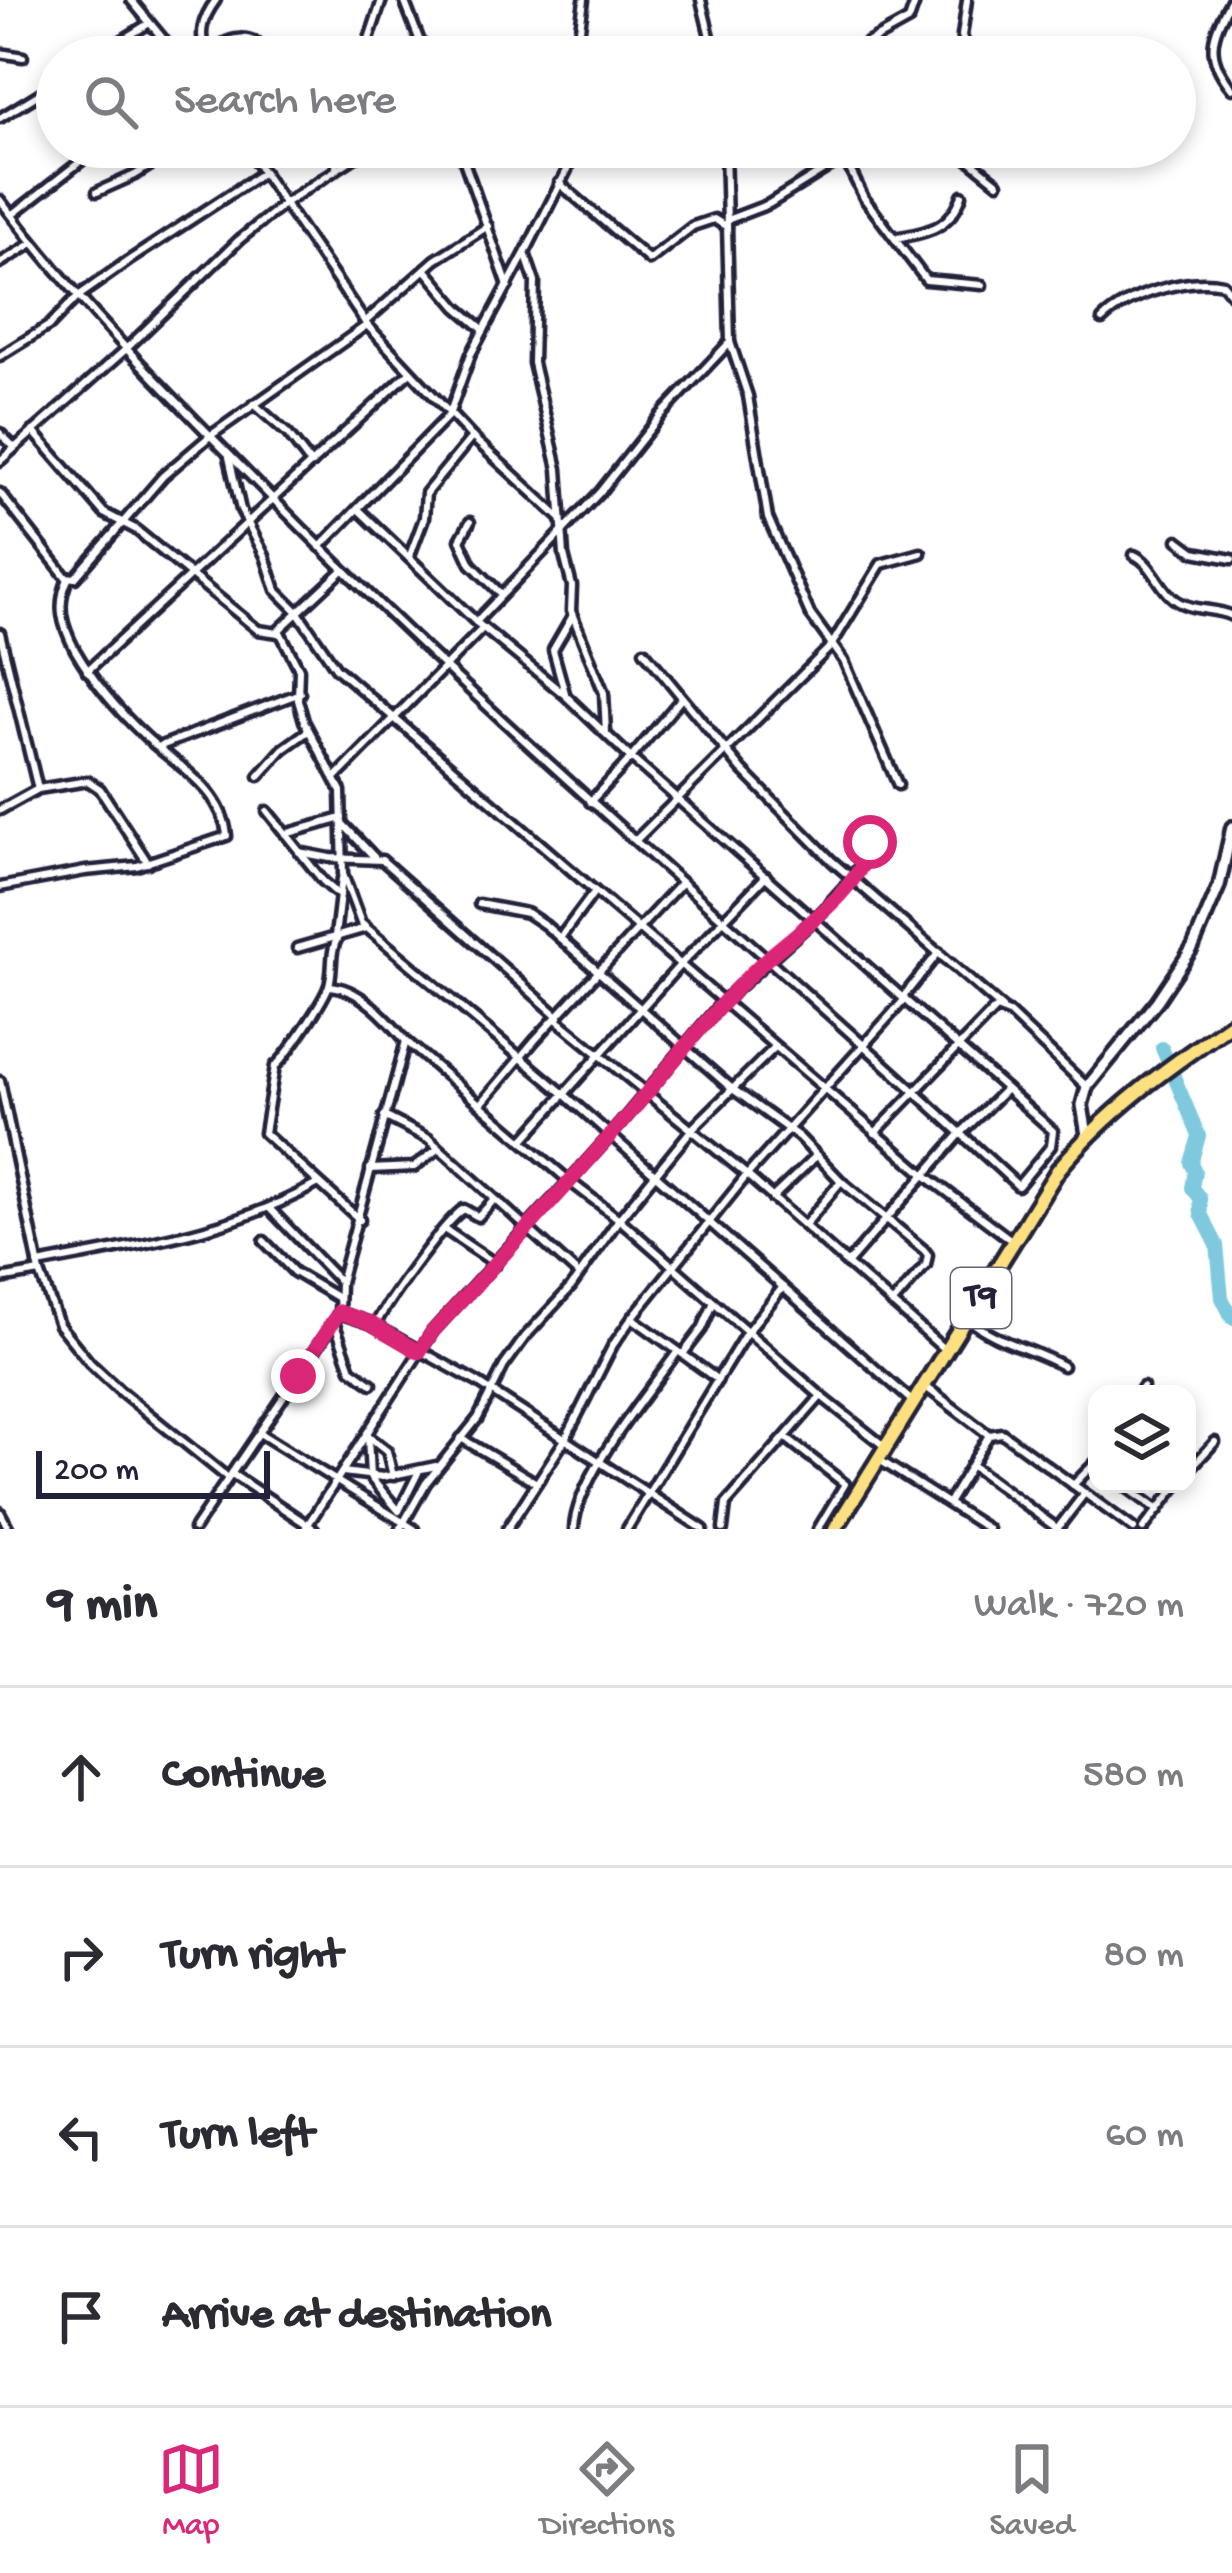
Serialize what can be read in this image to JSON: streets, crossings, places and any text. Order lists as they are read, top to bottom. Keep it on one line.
{"streets":{"highway":["T9"]},"scale_bar":"200 m","page":{"search":"Search here","scale":"200 m","heading":["9 min","Walk · 720 m"],"list":[["Continue","580 m"],["Turn right","80 m"],["Turn left","60 m"],"Arrive at destination"],"nav":["Map","Directions","Saved"]}}
